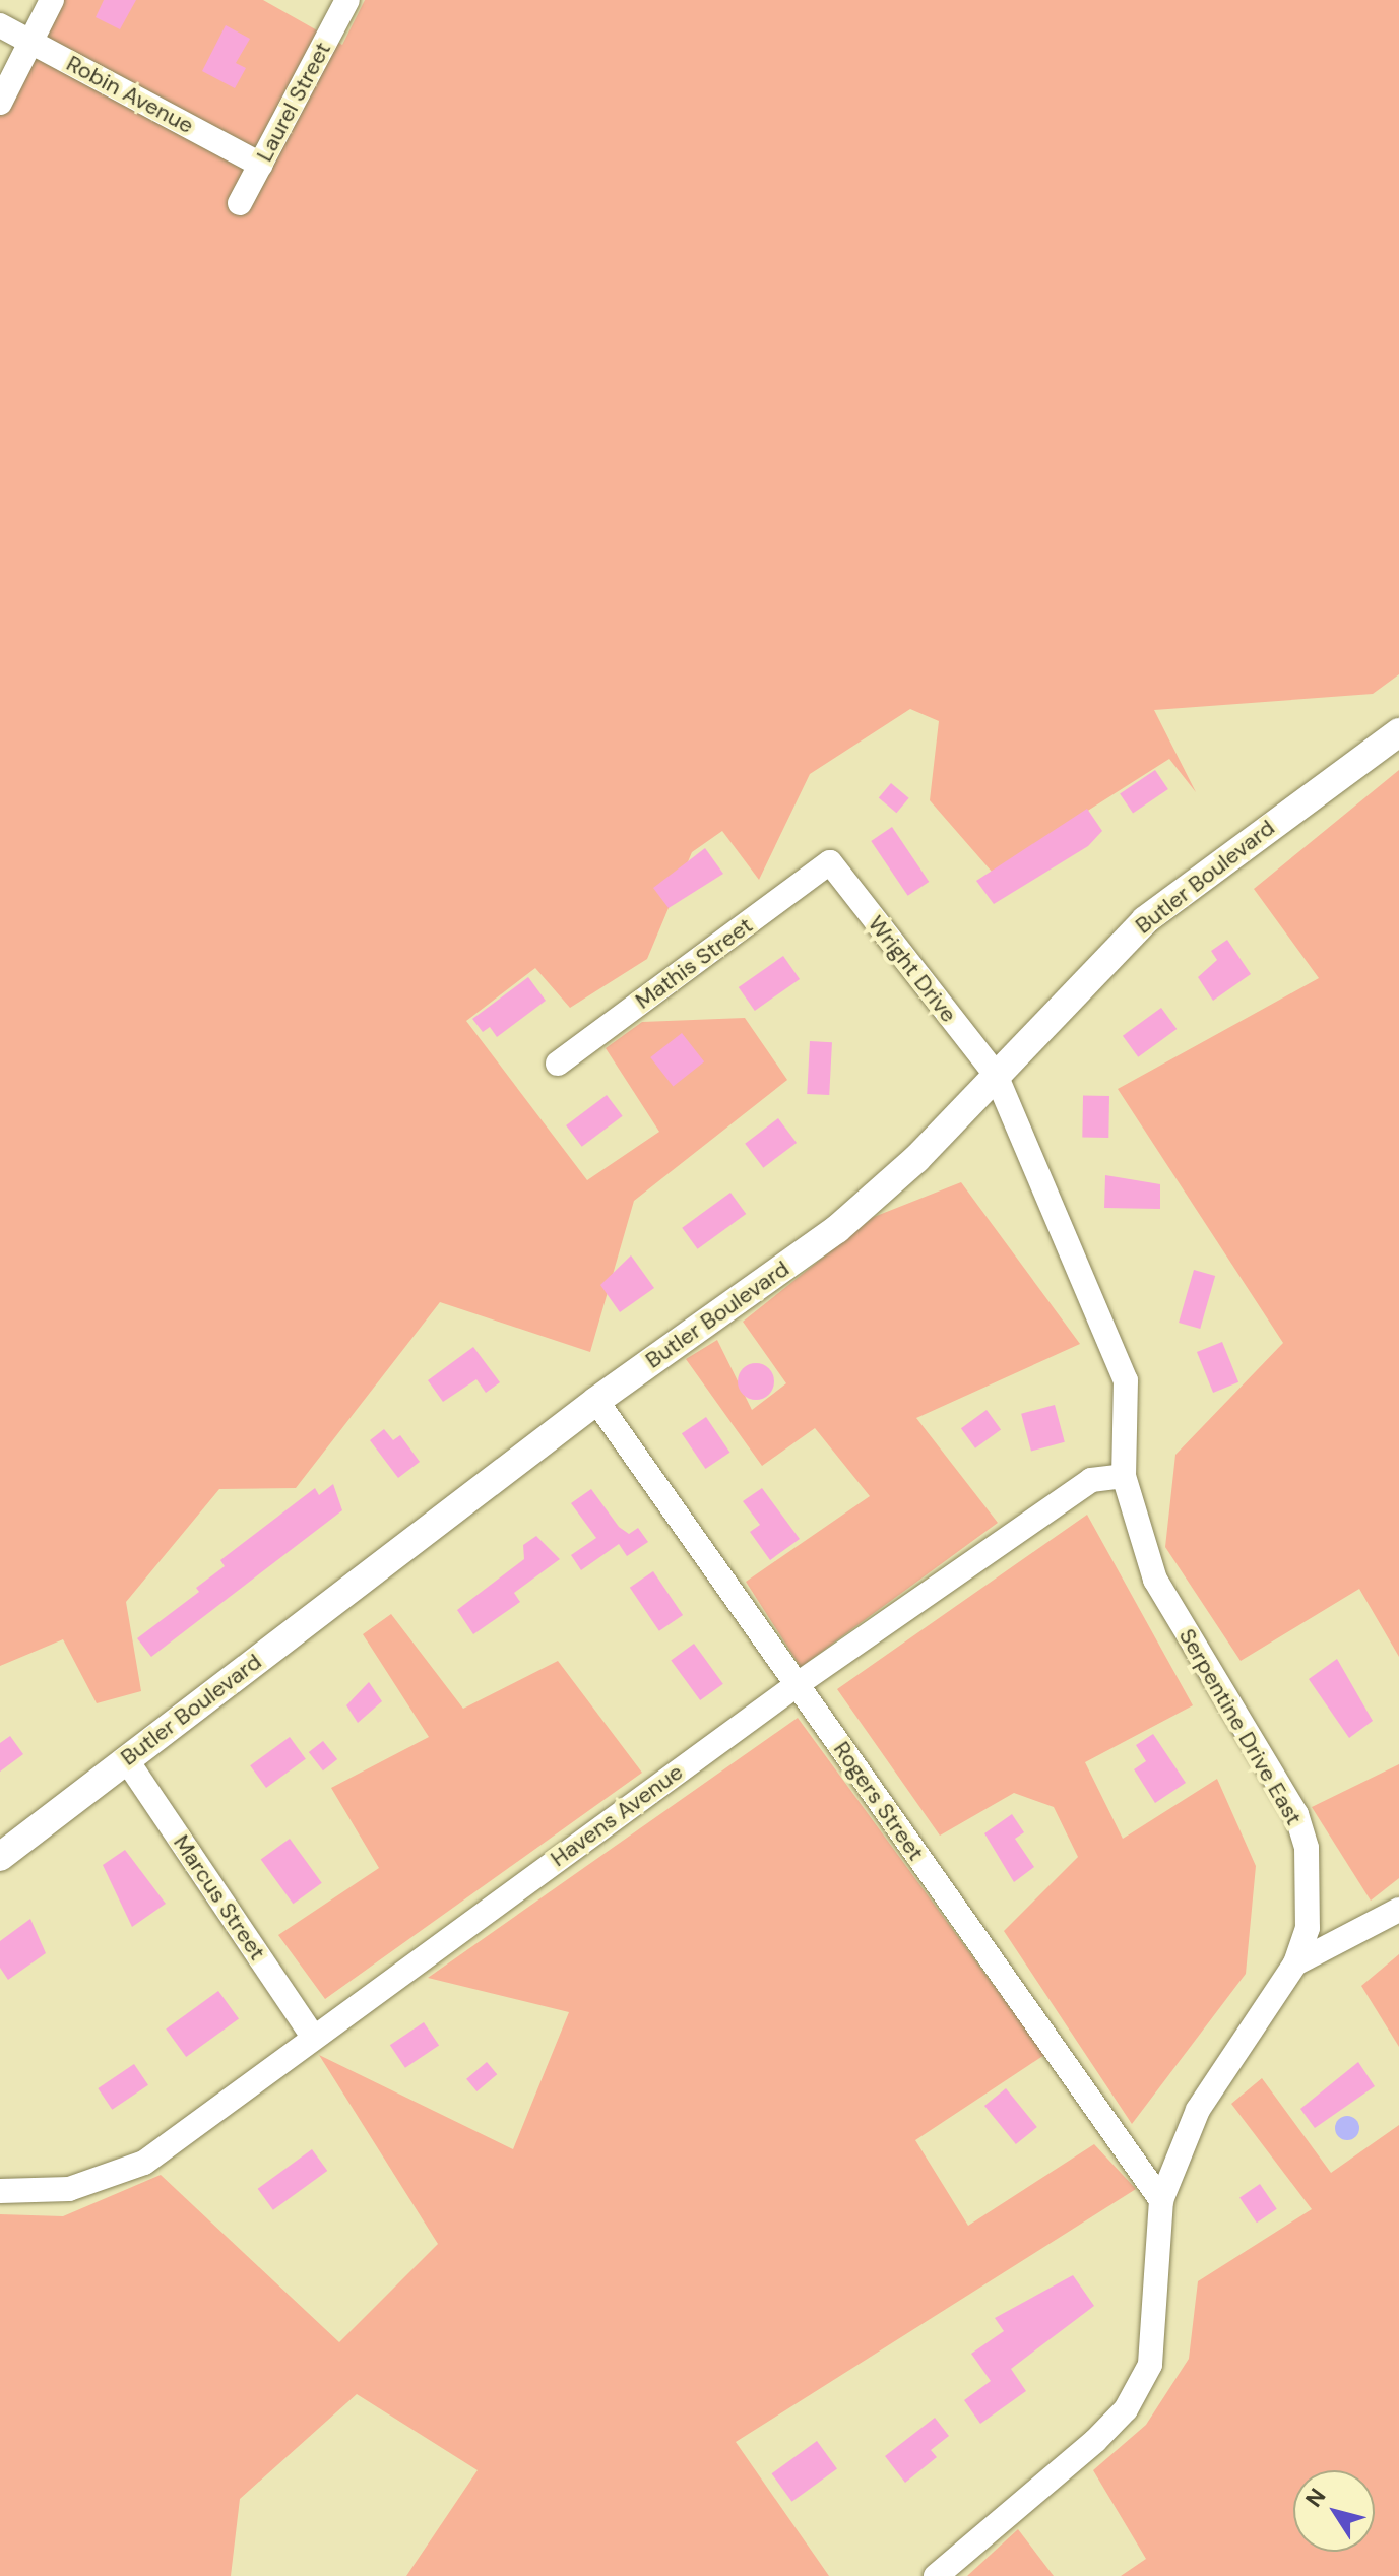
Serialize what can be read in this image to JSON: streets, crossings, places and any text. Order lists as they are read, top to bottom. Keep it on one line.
{"streets":{"street":["Robin Avenue","Laurel Street","Butler Boulevard","Mathis Street","Wright Drive","Serpentine Drive East","Rogers Street","Havens Avenue","Marcus Street"]},"crossings":[["Robin Avenue","Laurel Street"],["Butler Boulevard","Wright Drive"],["Butler Boulevard","Serpentine Drive East"],["Butler Boulevard","Rogers Street"],["Butler Boulevard","Marcus Street"],["Mathis Street","Wright Drive"],["Wright Drive","Serpentine Drive East"],["Serpentine Drive East","Rogers Street"],["Serpentine Drive East","Havens Avenue"],["Rogers Street","Havens Avenue"],["Havens Avenue","Marcus Street"]],"north":"top left"}
